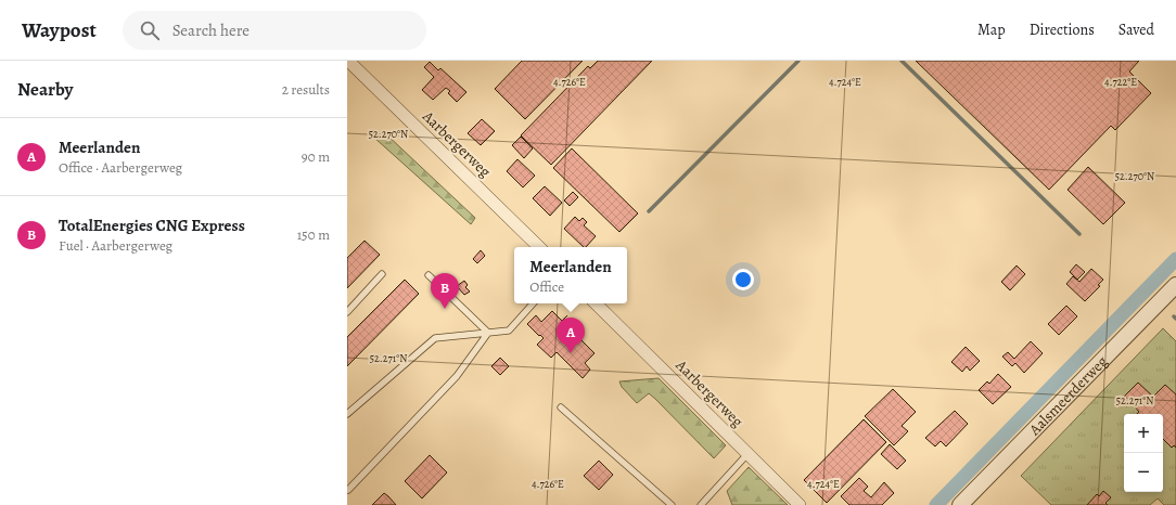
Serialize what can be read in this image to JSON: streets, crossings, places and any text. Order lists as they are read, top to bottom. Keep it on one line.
{"streets":{"street":["Aarbergerweg","Aalsmeerderweg"]},"page":{"header":"Waypost","search":"Search here","nav":["Map","Directions","Saved"],"heading":["Nearby","2 results"],"list":[{"mark":"A","name":"Meerlanden","note":"Office · Aarbergerweg","value":"90 m"},{"mark":"B","name":"TotalEnergies CNG Express","note":"Fuel · Aarbergerweg","value":"150 m"}],"popup":["Meerlanden","Office"],"pins":["B","A"],"map_buttons":["+","−"]},"coordinates":["4.726°E","4.724°E","4.722°E","52.270°N","52.271°N"]}
